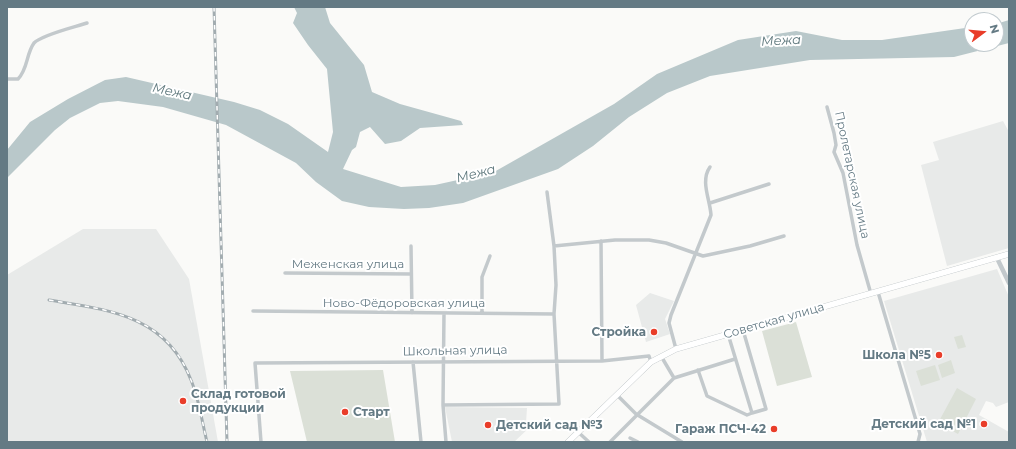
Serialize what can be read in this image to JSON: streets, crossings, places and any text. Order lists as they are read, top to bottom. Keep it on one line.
{"streets":{"main road":["Советская улица"],"street":["Пролетарская улица","Меженская улица","Ново-Фёдоровская улица","Школьная улица"]},"crossings":[["Пролетарская улица","Советская улица"],["Советская улица","Школьная улица"]],"water":["Межа"],"places":["Стройка","Школа №5","Склад готовой продукции","Старт","Детский сад №1","Детский сад №3","Гараж ПСЧ-42"],"north":"right"}
